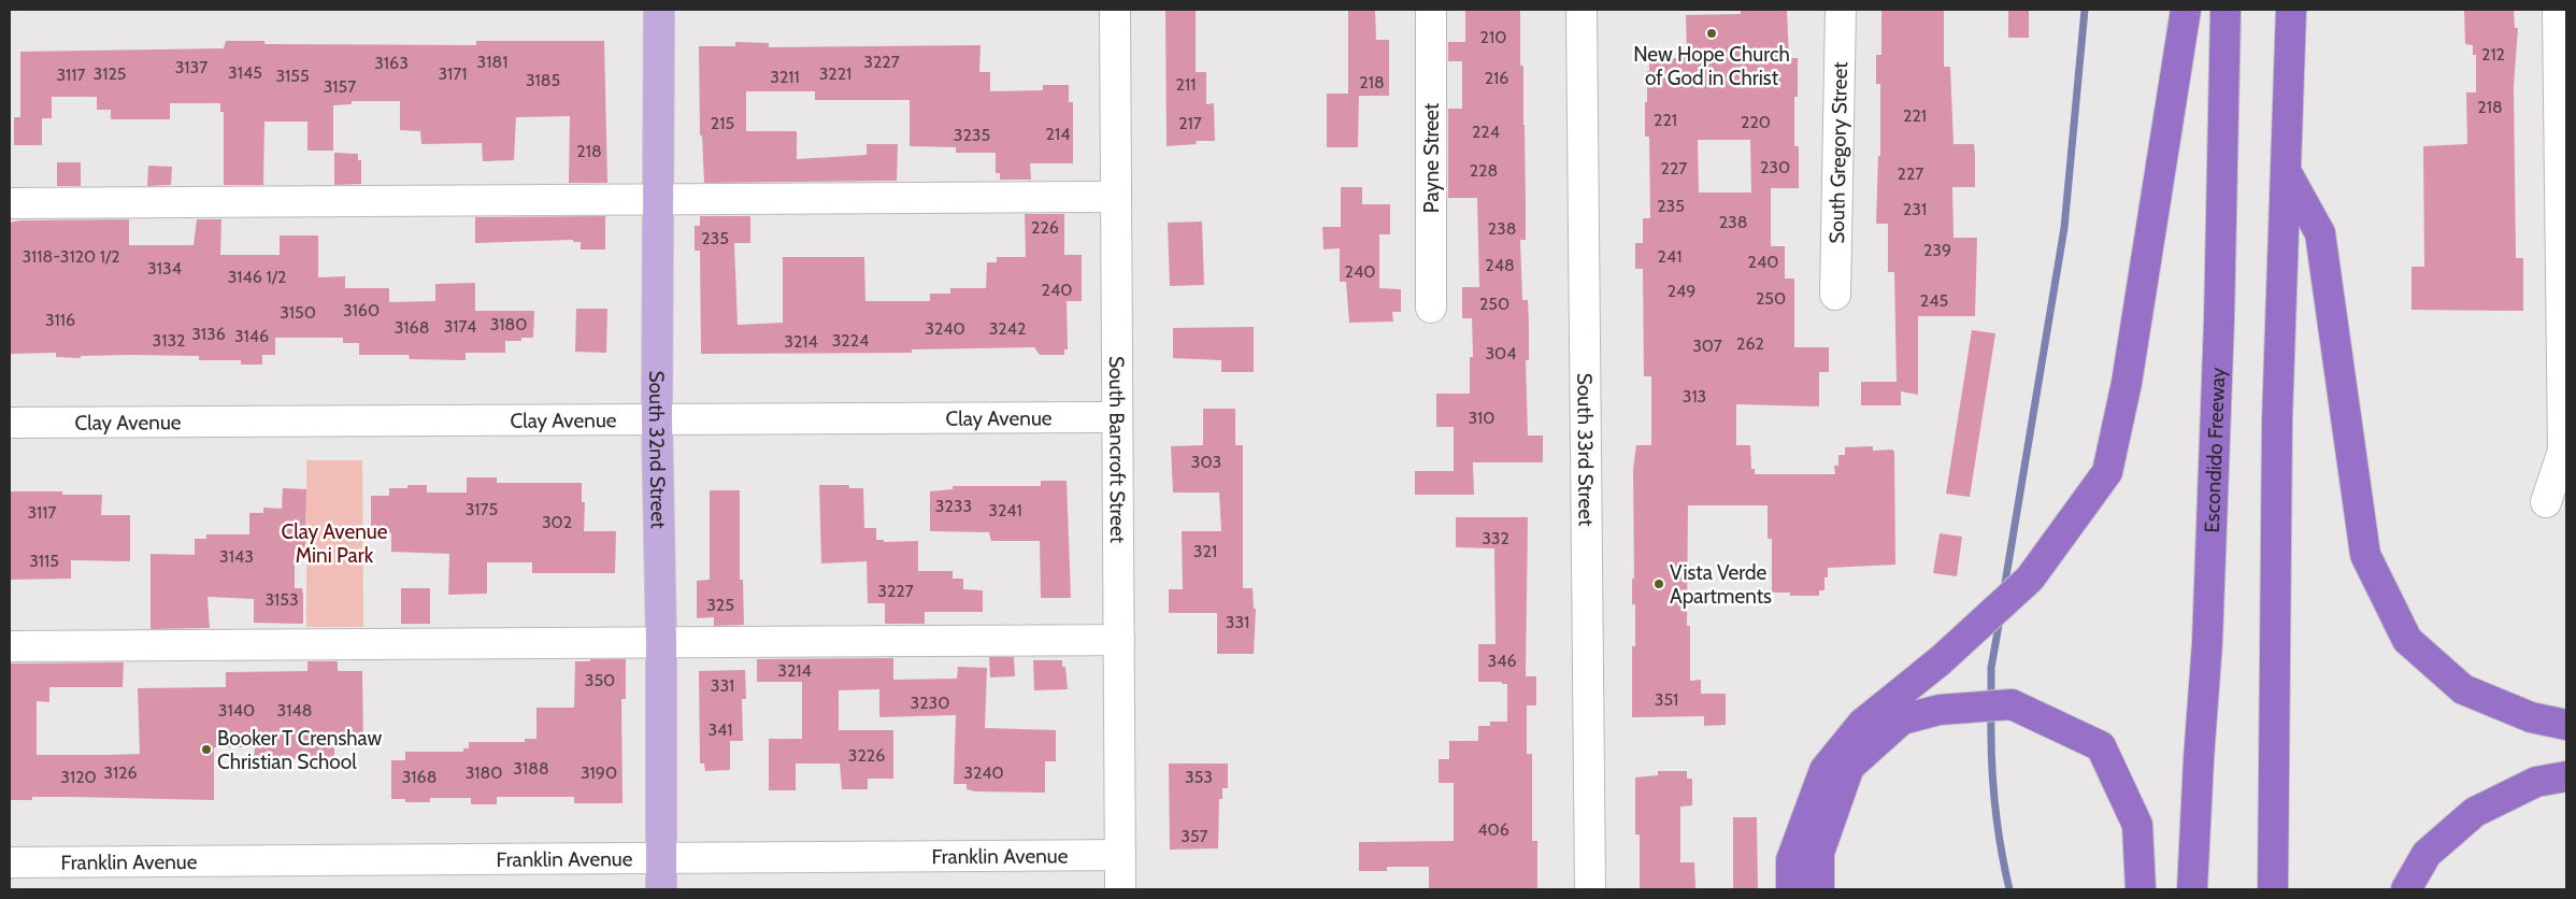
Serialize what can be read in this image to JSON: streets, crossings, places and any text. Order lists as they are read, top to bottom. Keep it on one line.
{"streets":{"highway":["Escondido Freeway"],"main road":["South 32nd Street"],"street":["South Gregory Street","Payne Street","Clay Avenue","South Bancroft Street","South 33rd Street","Franklin Avenue"]},"crossings":[["Clay Avenue","South 32nd Street"],["Clay Avenue","South Bancroft Street"],["South 32nd Street","Franklin Avenue"],["South Bancroft Street","Franklin Avenue"]],"parks":["Clay Avenue Mini Park"],"places":["New Hope Church of God in Christ","Vista Verde Apartments","Booker T Crenshaw Christian School"],"house_numbers":["210","212","3181","3227","3163","3137","3145","3125","3171","3221","3117","3155","3211","216","3185","218","211","3157","218","221","221","220","215","217","224","214","3235","218","230","227","228","227","235","231","238","226","238","235","239","3118-3120 1/2","241","240","248","3134","240","3146 1/2","240","249","250","245","250","3160","3150","3116","3180","3174","3168","3240","3242","3136","3146","3132","3224","3214","262","307","304","313","310","303","3233","3175","3241","3117","302","332","321","3143","3115","3227","3153","325","331","346","3214","350","331","351","3230","3140","3148","341","3226","3188","3126","3180","3190","3240","3120","3168","353","406","357"]}
